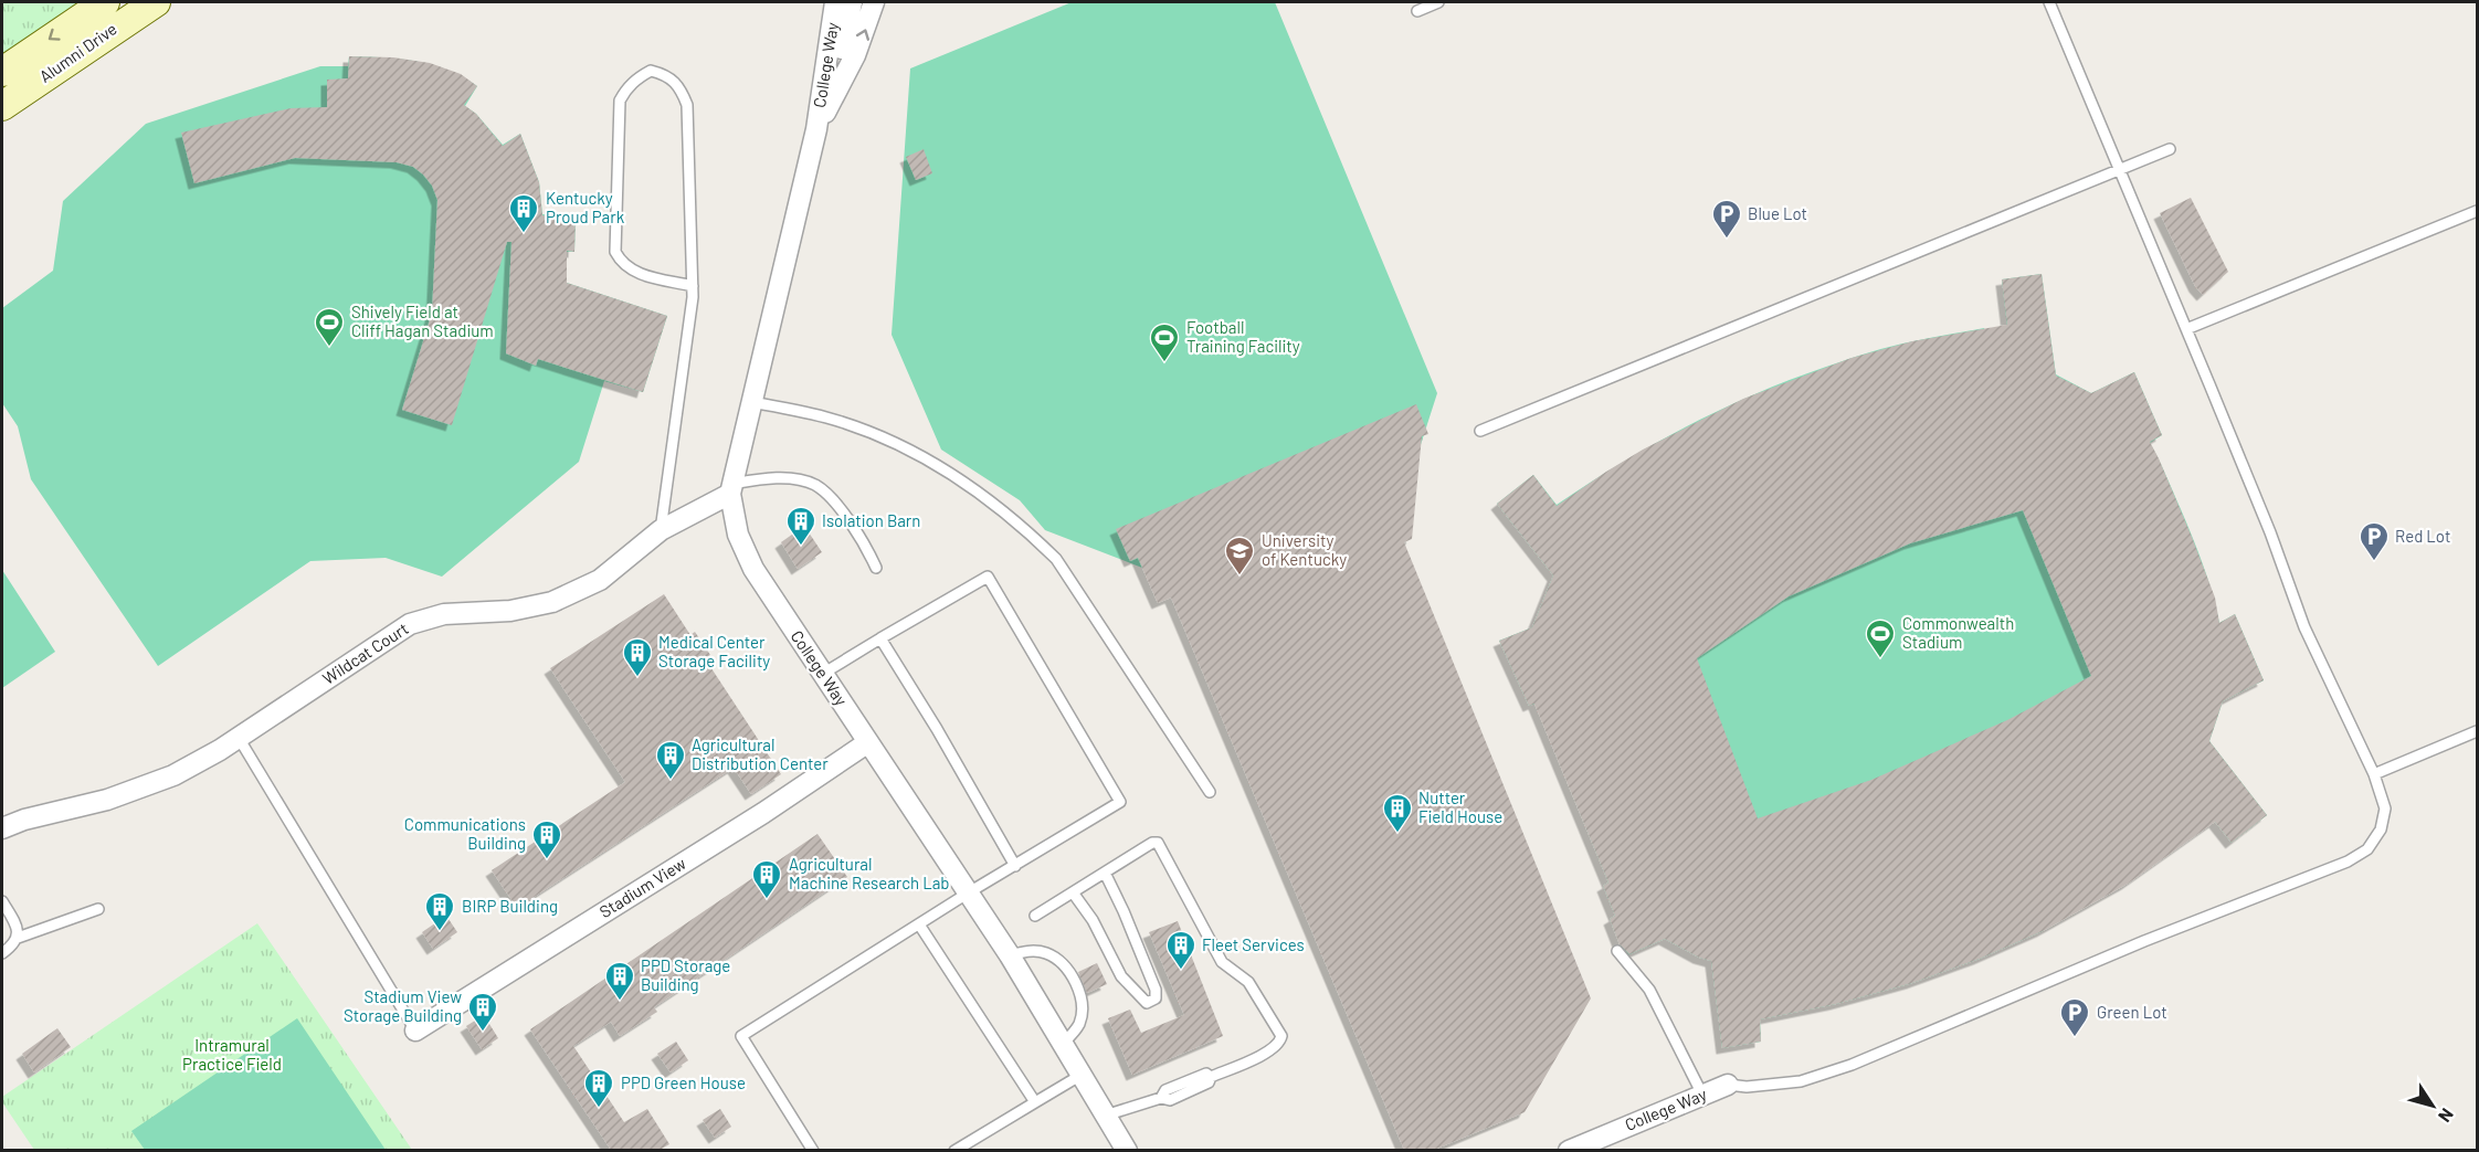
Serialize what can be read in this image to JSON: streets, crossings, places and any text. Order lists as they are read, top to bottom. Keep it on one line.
{"streets":{"main road":["Alumni Drive"],"street":["College Way","Wildcat Court","Stadium View"]},"crossings":[["College Way","Wildcat Court"],["College Way","Stadium View"]],"parks":["Intramural Practice Field"],"places":{"building":["Kentucky Proud Park","Isolation Barn","Medical Center Storage Facility","Agricultural Distribution Center","Nutter Field House","Communications Building","Agricultural Machine Research Lab","BIRP Building","Fleet Services","PPD Storage Building","Stadium View Storage Building","PPD Green House"],"parking":["Blue Lot","Red Lot","Green Lot"],"sports":["Shively Field at Cliff Hagan Stadium","Football Training Facility","Commonwealth Stadium"],"school or university":["University of Kentucky"]},"north":"bottom right"}
